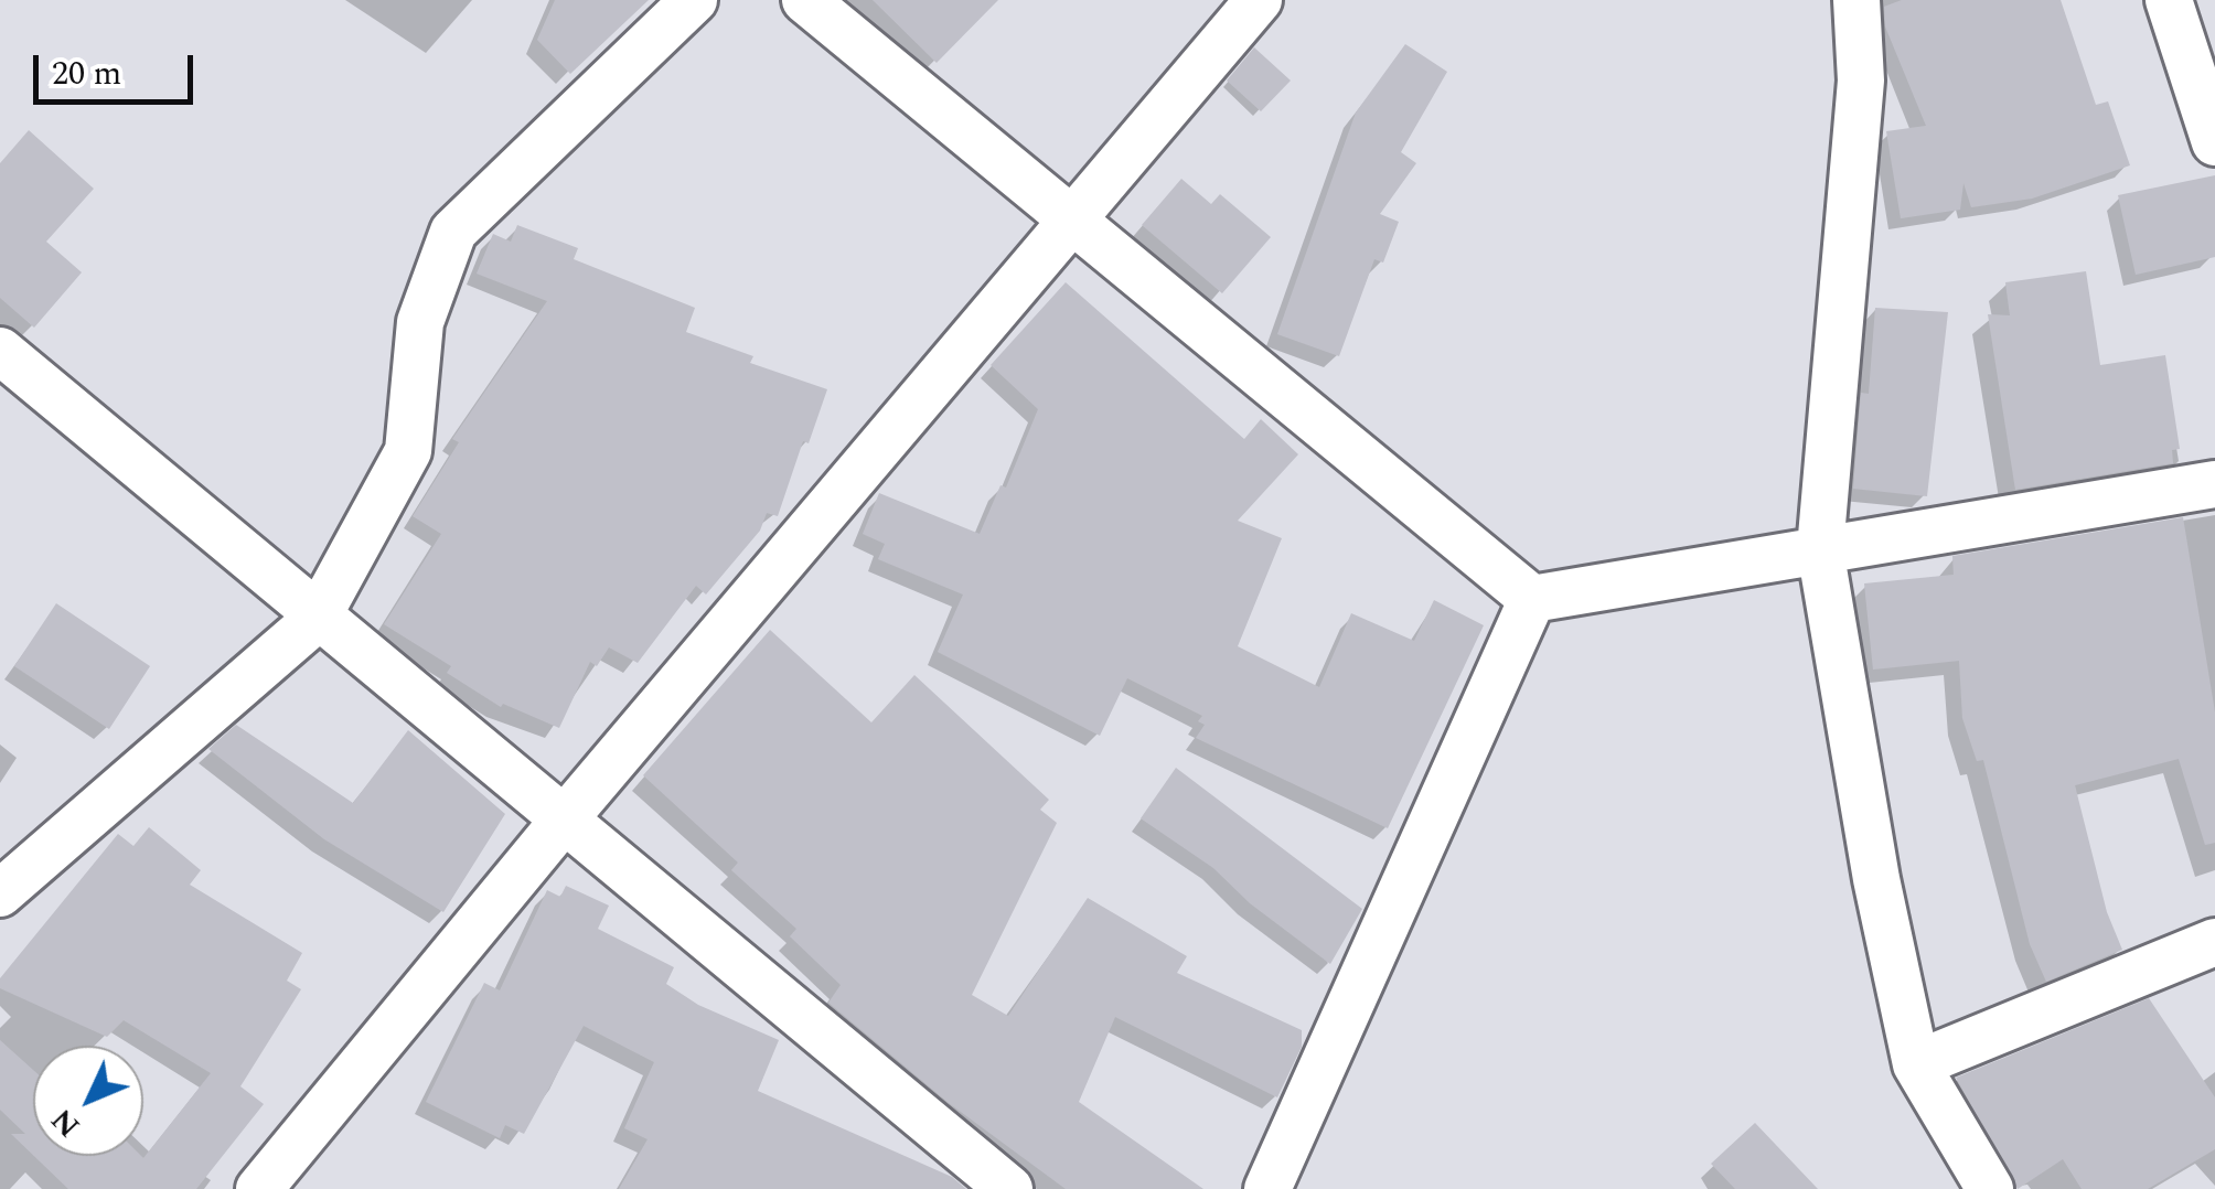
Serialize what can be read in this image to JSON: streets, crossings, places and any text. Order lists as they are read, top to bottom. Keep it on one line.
{"scale_bar":"20 m","north":"bottom left"}
